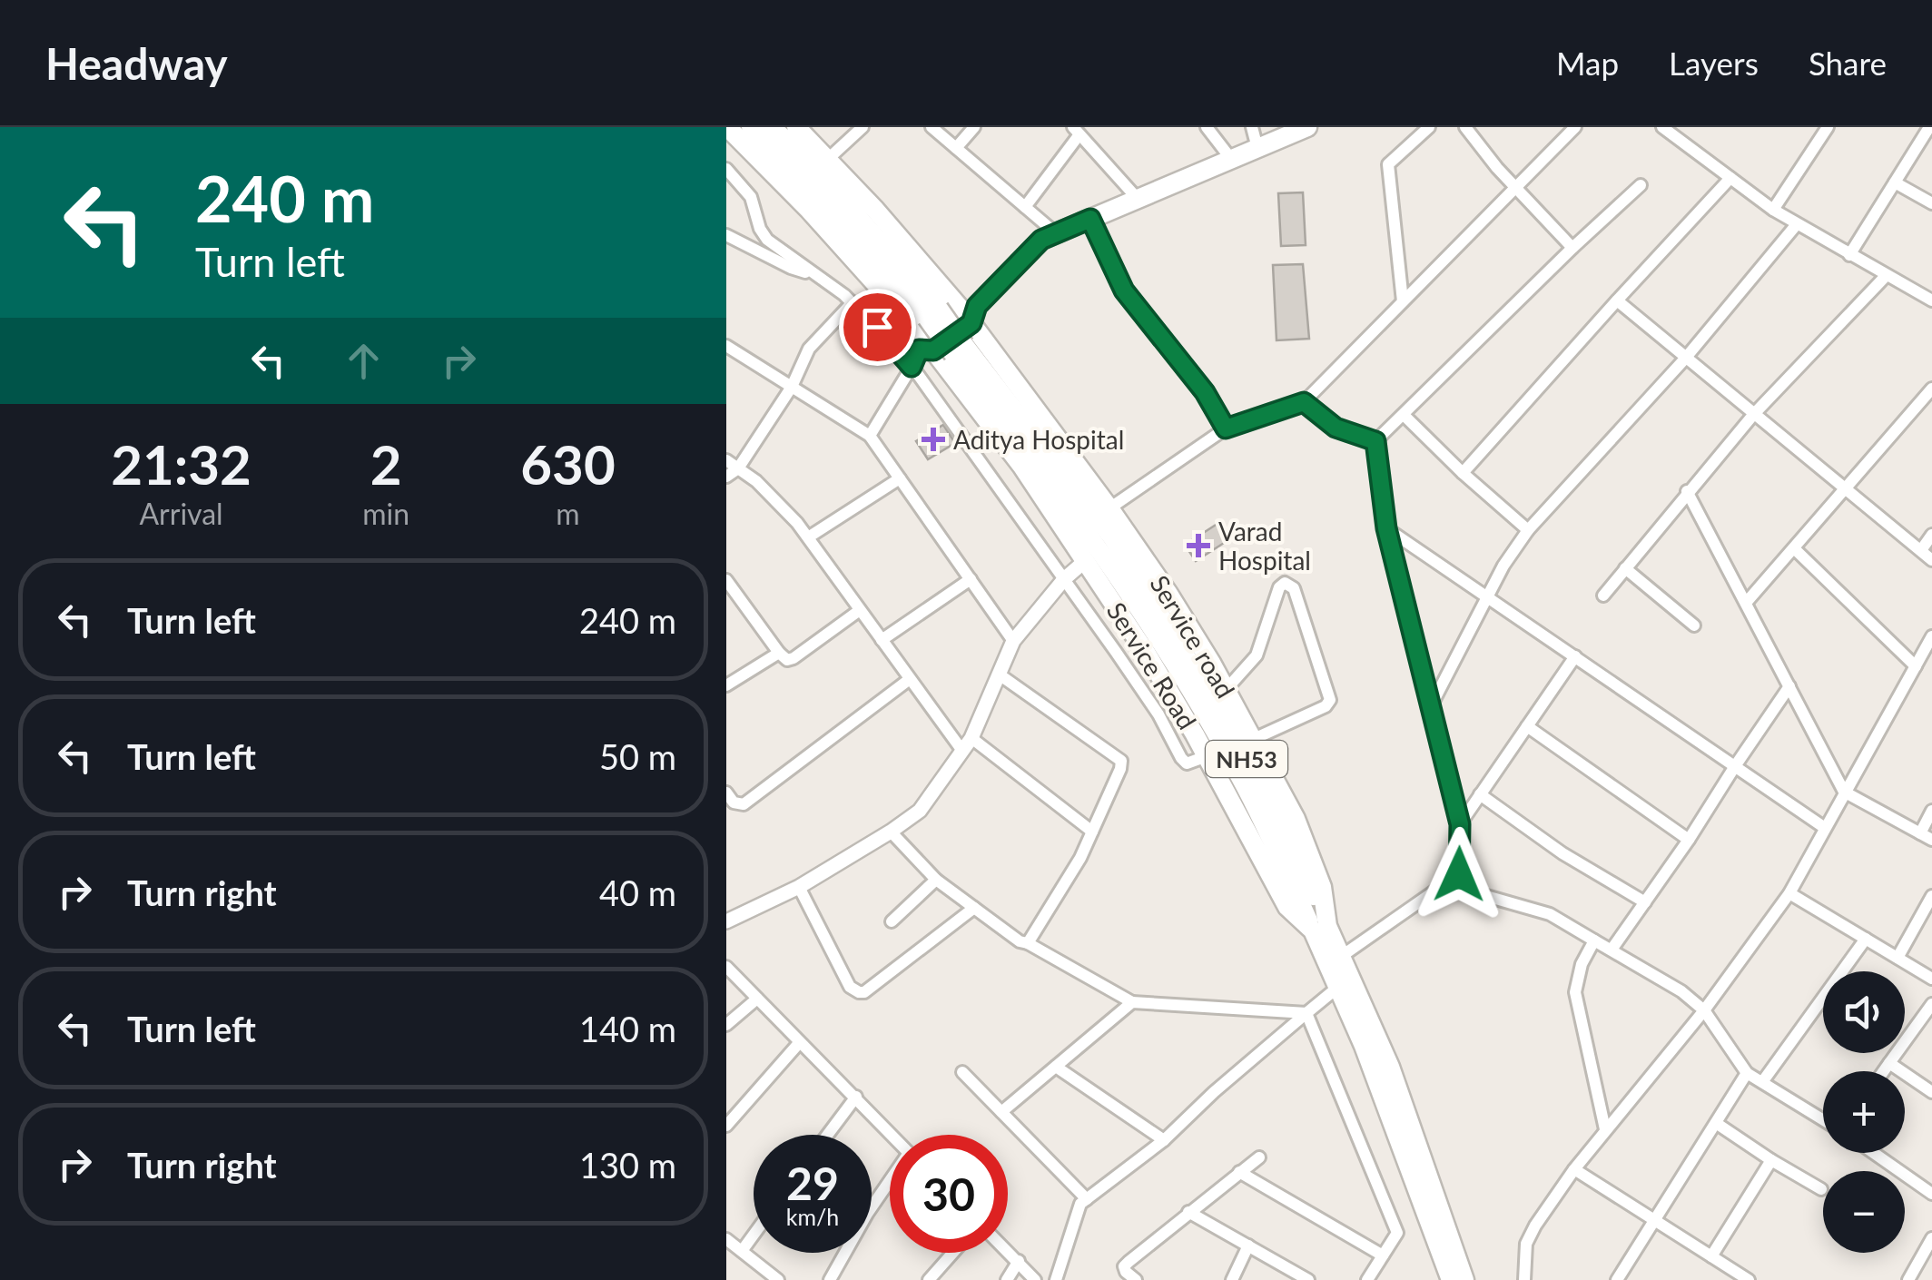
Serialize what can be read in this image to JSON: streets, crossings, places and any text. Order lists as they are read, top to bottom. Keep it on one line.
{"streets":{"main road":["Service road","Service Road","NH53"]},"crossings":[["Service road","Service Road"],["Service road","NH53"],["Service Road","NH53"]],"places":{"health":["Aditya Hospital","Varad Hospital"]},"page":{"header":"Headway","nav":["Map","Layers","Share"],"turn":["240 m","Turn left"],"eta":["21:32","Arrival","2","min","630","m"],"list":[{"name":"Turn left","value":"240 m"},{"name":"Turn left","value":"50 m"},{"name":"Turn right","value":"40 m"},{"name":"Turn left","value":"140 m"},{"name":"Turn right","value":"130 m"}],"map_buttons":["+","−"],"speed":"29 km/h","limit":"30"}}
